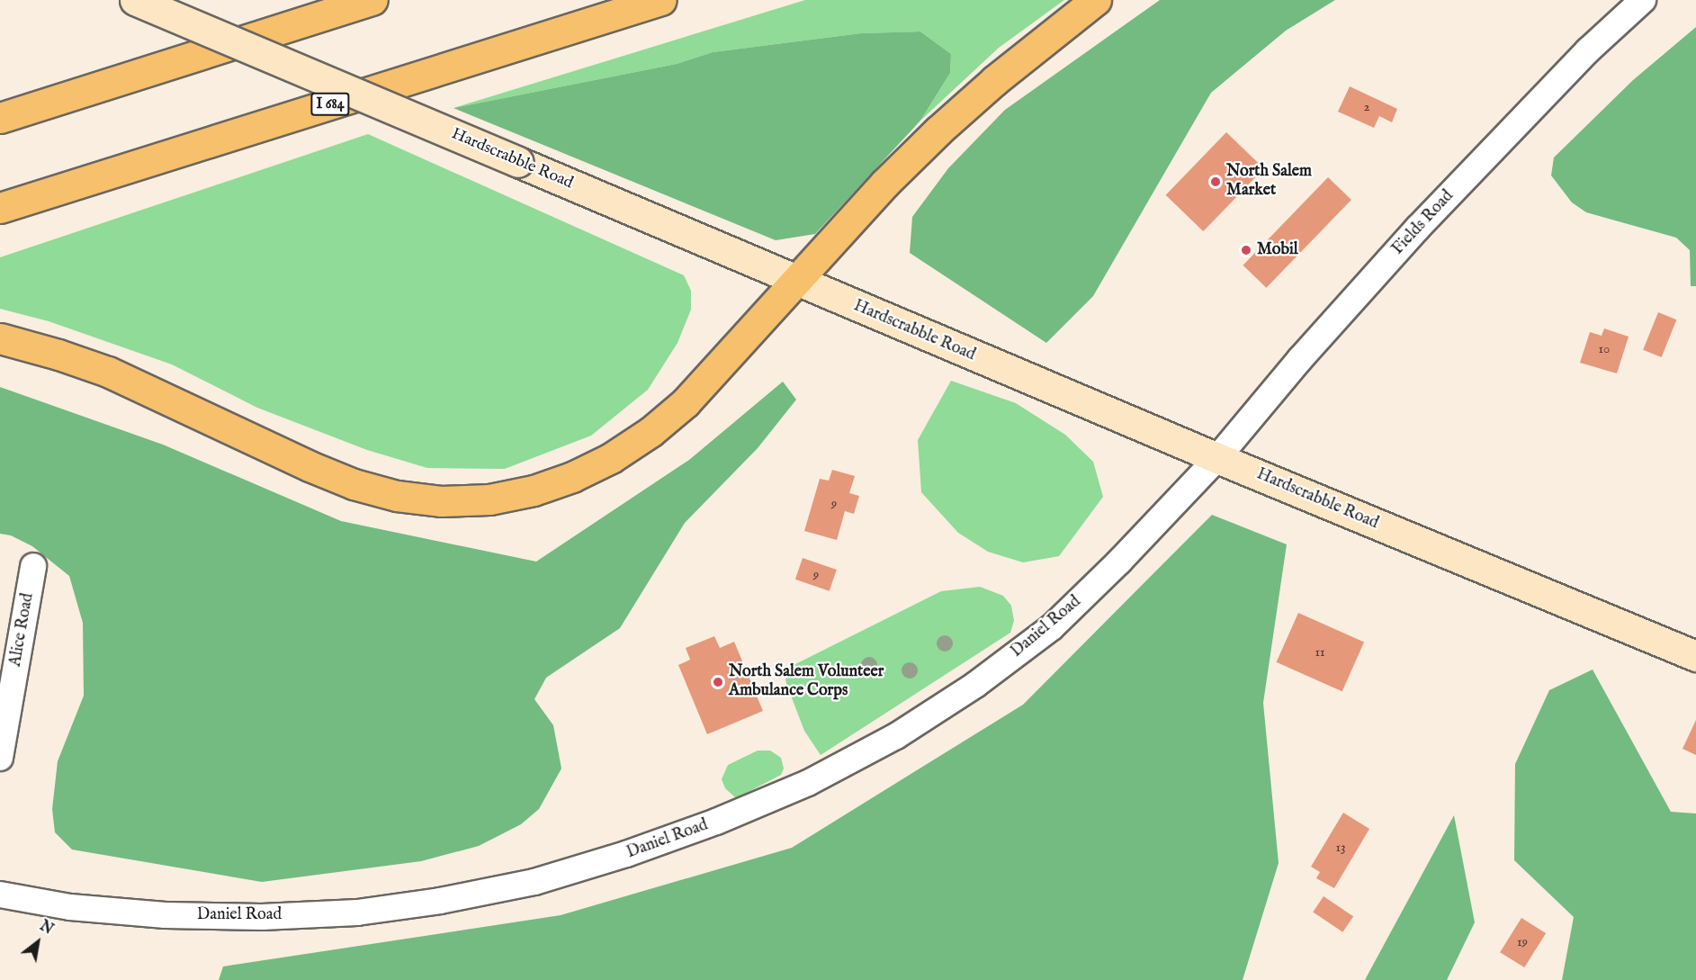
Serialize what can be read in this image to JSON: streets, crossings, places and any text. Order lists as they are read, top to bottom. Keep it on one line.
{"streets":{"highway":["I 684"],"street":["Hardscrabble Road","Fields Road","Daniel Road","Alice Road"]},"crossings":[["Hardscrabble Road","Fields Road"],["Hardscrabble Road","Daniel Road"],["Fields Road","Daniel Road"]],"places":["North Salem Market","Mobil","North Salem Volunteer Ambulance Corps"],"house_numbers":["2","10","9","9","11","13","19"],"north":"top right"}
